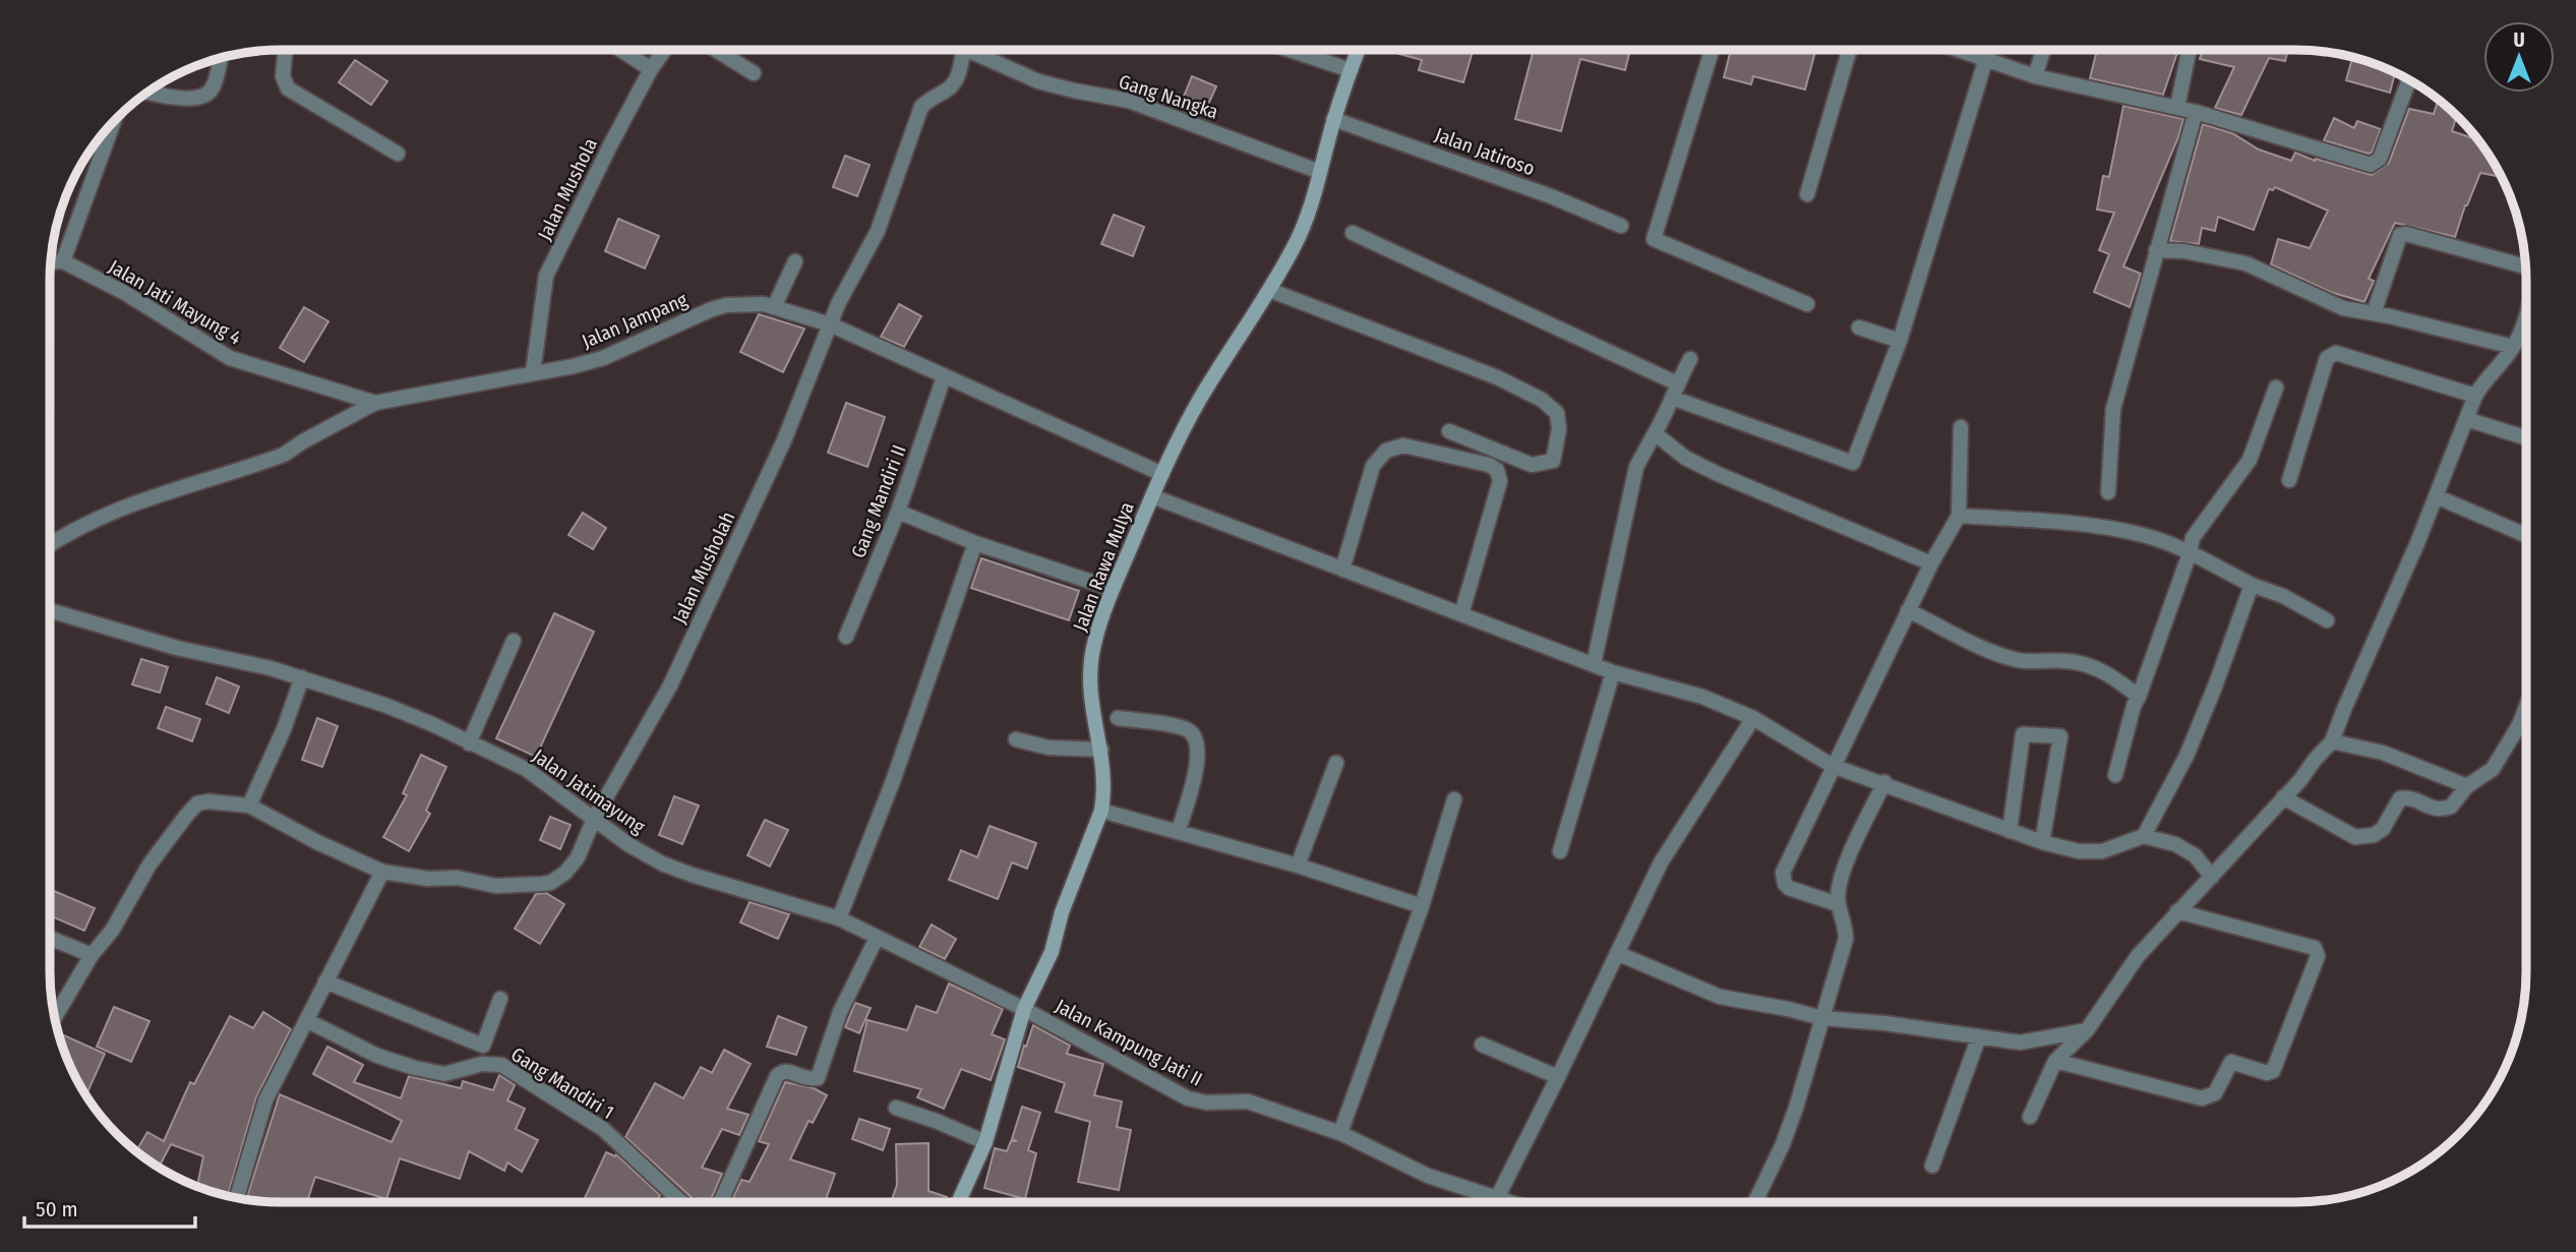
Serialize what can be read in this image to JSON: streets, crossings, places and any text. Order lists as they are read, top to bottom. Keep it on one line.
{"streets":{"main road":["Jalan Rawa Mulya"],"street":["Gang Nangka","Jalan Jatiroso","Jalan Mushola","Jalan Jati Mayung 4","Jalan Jampang","Gang Mandiri II","Jalan Musholah","Jalan Jatimayung","Jalan Kampung Jati II","Gang Mandiri 1"]},"crossings":[["Gang Nangka","Jalan Rawa Mulya"],["Jalan Jatiroso","Jalan Rawa Mulya"],["Jalan Mushola","Jalan Jampang"],["Jalan Jati Mayung 4","Jalan Jampang"],["Jalan Jampang","Gang Mandiri II"],["Jalan Jampang","Jalan Rawa Mulya"],["Jalan Jampang","Jalan Musholah"],["Jalan Rawa Mulya","Jalan Jatimayung"],["Jalan Rawa Mulya","Jalan Kampung Jati II"],["Jalan Musholah","Jalan Jatimayung"],["Jalan Jatimayung","Jalan Kampung Jati II"]],"scale_bar":"50 m","north":"top"}
